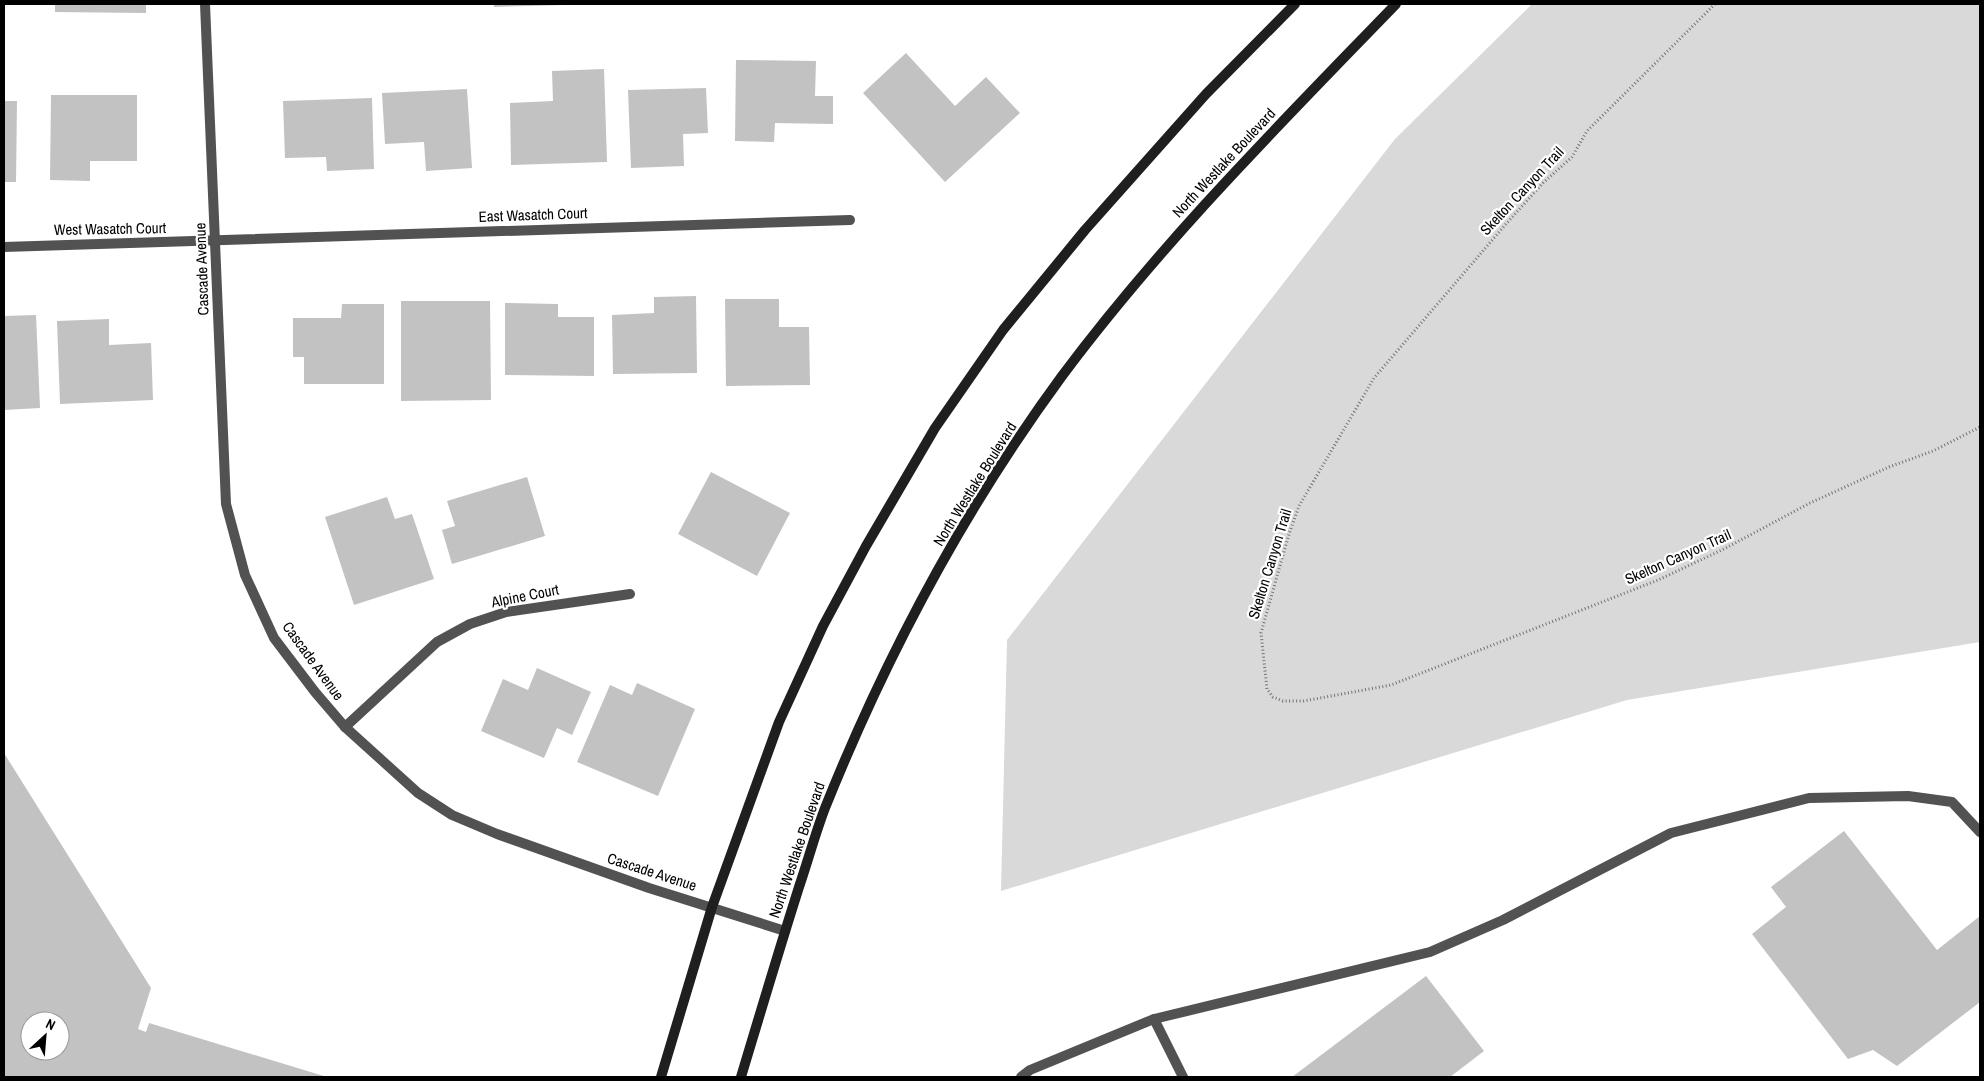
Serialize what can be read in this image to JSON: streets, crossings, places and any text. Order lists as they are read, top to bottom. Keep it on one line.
{"streets":{"main road":["North Westlake Boulevard"],"street":["East Wasatch Court","West Wasatch Court","Cascade Avenue","Alpine Court"],"path":["Skelton Canyon Trail"]},"crossings":[["North Westlake Boulevard","Cascade Avenue"],["East Wasatch Court","West Wasatch Court"],["East Wasatch Court","Cascade Avenue"],["West Wasatch Court","Cascade Avenue"],["Cascade Avenue","Alpine Court"]],"north":"top right"}
